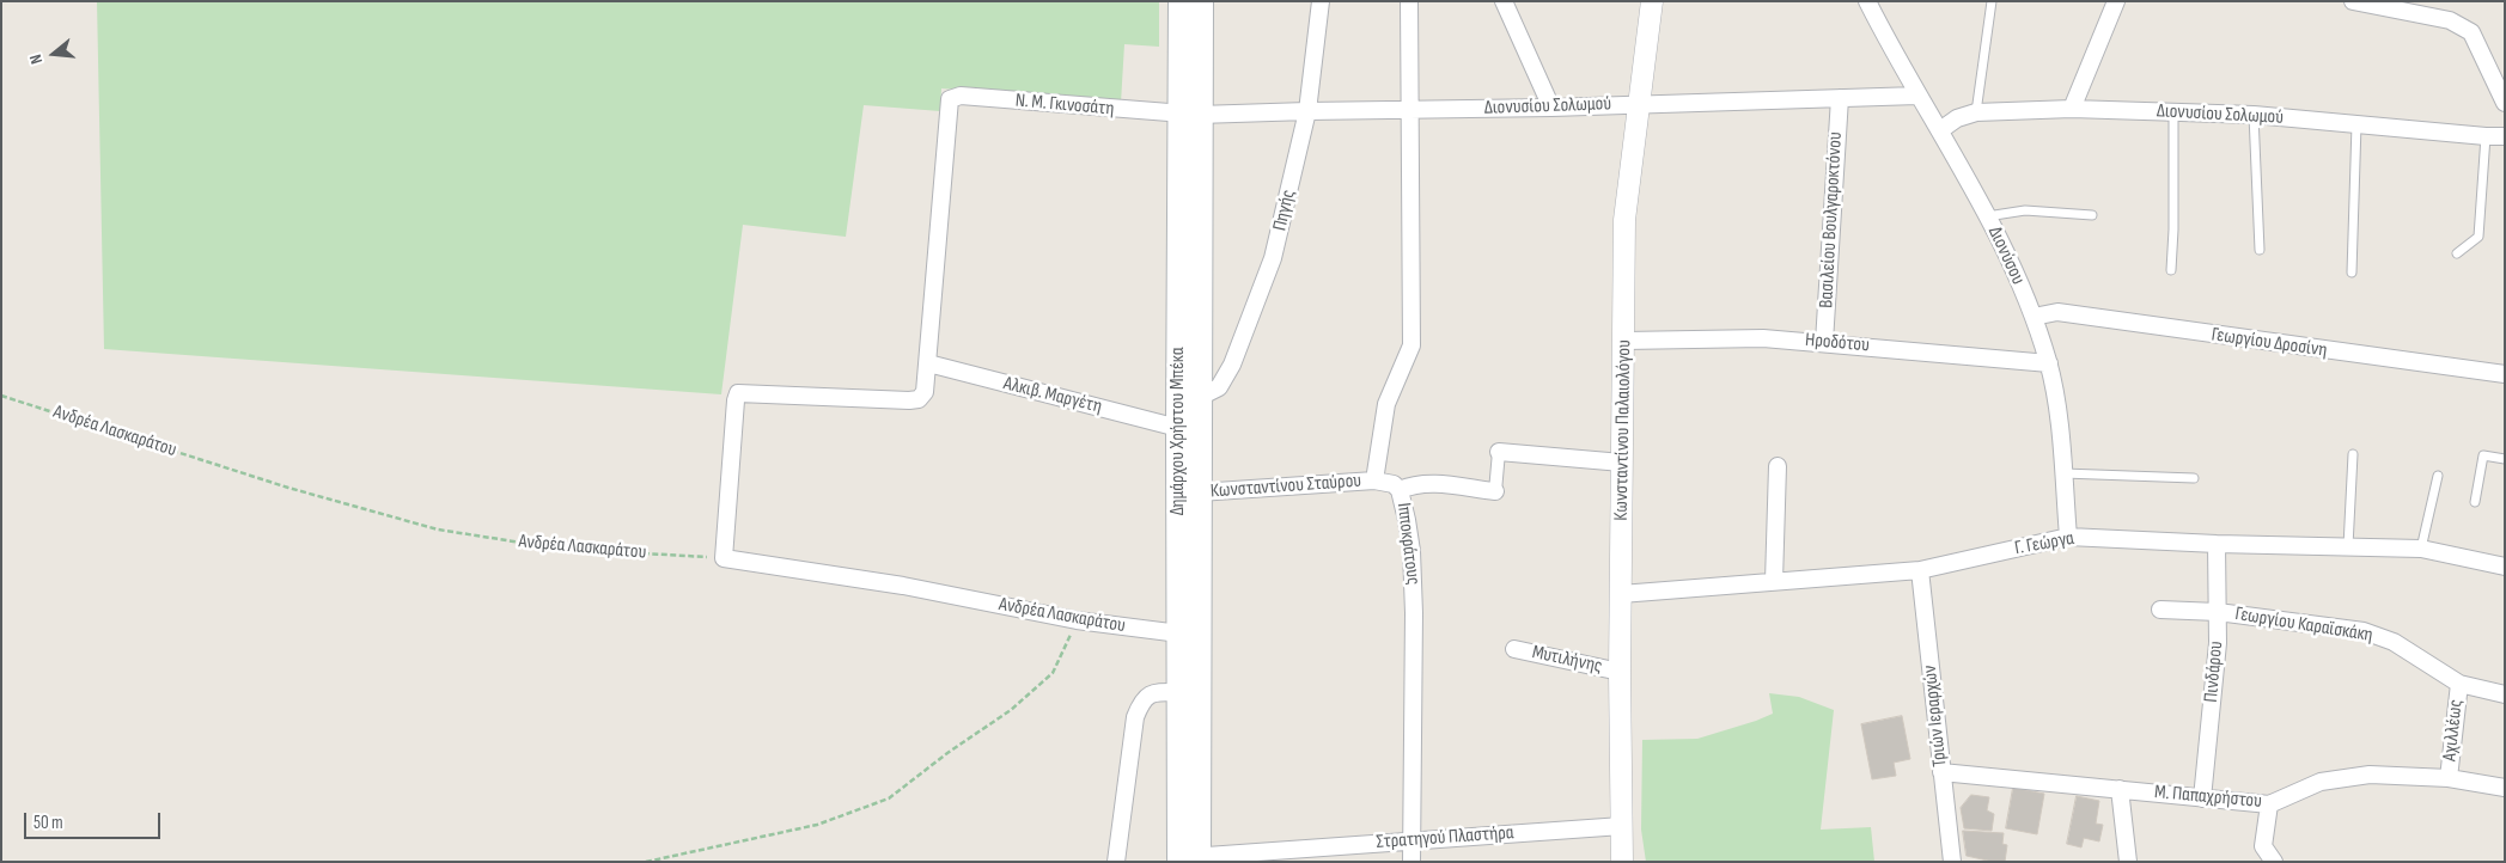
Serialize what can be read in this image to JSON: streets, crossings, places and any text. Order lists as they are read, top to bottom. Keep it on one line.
{"streets":{"main road":["Δημάρχου Χρήστου Μπέκα"],"street":["Ν. Μ. Γκινοσάτη","Διονυσίου Σολωμού","Πηγής","Βασιλείου Βουλγαροκτόνου","Διονύσου","Ηροδότου","Γεωργίου Δροσίνη","Αλκιβ. Μαργέτη","Κωνσταντίνου Παλαιολόγου","Ανδρέα Λασκαράτου","Κωνσταντίνου Σταύρου","Ιπποκράτους","Γ. Γεώργα","Γεωργίου Καραϊσκάκη","Μυτιλήνης","Πινδάρου","Τριών Ιεραρχών","Αχιλλέως","Μ. Παπαχρήστου","Στρατηγού Πλαστήρα"]},"crossings":[["Ν. Μ. Γκινοσάτη","Διονυσίου Σολωμού"],["Ν. Μ. Γκινοσάτη","Αλκιβ. Μαργέτη"],["Ν. Μ. Γκινοσάτη","Δημάρχου Χρήστου Μπέκα"],["Διονυσίου Σολωμού","Πηγής"],["Διονυσίου Σολωμού","Βασιλείου Βουλγαροκτόνου"],["Διονυσίου Σολωμού","Διονύσου"],["Διονυσίου Σολωμού","Κωνσταντίνου Παλαιολόγου"],["Διονυσίου Σολωμού","Δημάρχου Χρήστου Μπέκα"],["Πηγής","Δημάρχου Χρήστου Μπέκα"],["Βασιλείου Βουλγαροκτόνου","Ηροδότου"],["Διονύσου","Ηροδότου"],["Διονύσου","Γεωργίου Δροσίνη"],["Διονύσου","Γ. Γεώργα"],["Ηροδότου","Κωνσταντίνου Παλαιολόγου"],["Αλκιβ. Μαργέτη","Δημάρχου Χρήστου Μπέκα"],["Κωνσταντίνου Παλαιολόγου","Γ. Γεώργα"],["Κωνσταντίνου Παλαιολόγου","Μυτιλήνης"],["Κωνσταντίνου Παλαιολόγου","Στρατηγού Πλαστήρα"],["Ανδρέα Λασκαράτου","Δημάρχου Χρήστου Μπέκα"],["Δημάρχου Χρήστου Μπέκα","Κωνσταντίνου Σταύρου"],["Δημάρχου Χρήστου Μπέκα","Στρατηγού Πλαστήρα"],["Κωνσταντίνου Σταύρου","Ιπποκράτους"],["Ιπποκράτους","Στρατηγού Πλαστήρα"],["Γ. Γεώργα","Πινδάρου"],["Γ. Γεώργα","Τριών Ιεραρχών"],["Γεωργίου Καραϊσκάκη","Πινδάρου"],["Γεωργίου Καραϊσκάκη","Αχιλλέως"],["Πινδάρου","Μ. Παπαχρήστου"],["Τριών Ιεραρχών","Μ. Παπαχρήστου"],["Αχιλλέως","Μ. Παπαχρήστου"]],"scale_bar":"50 m","north":"left"}
